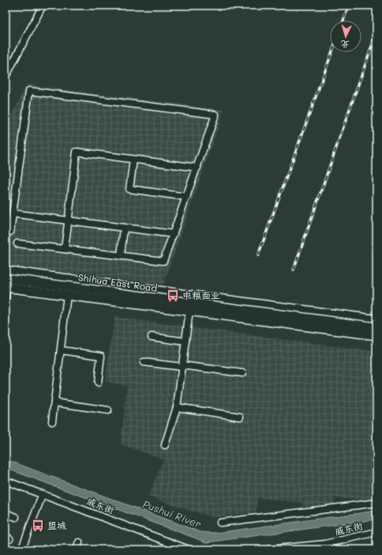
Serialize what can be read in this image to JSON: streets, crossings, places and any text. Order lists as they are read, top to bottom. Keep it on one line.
{"streets":{"main road":["Shihua East Road"],"street":["戚东街"]},"water":["Pushui River"],"places":{"bus stop":["中粮面业","盟城"]},"north":"bottom"}
